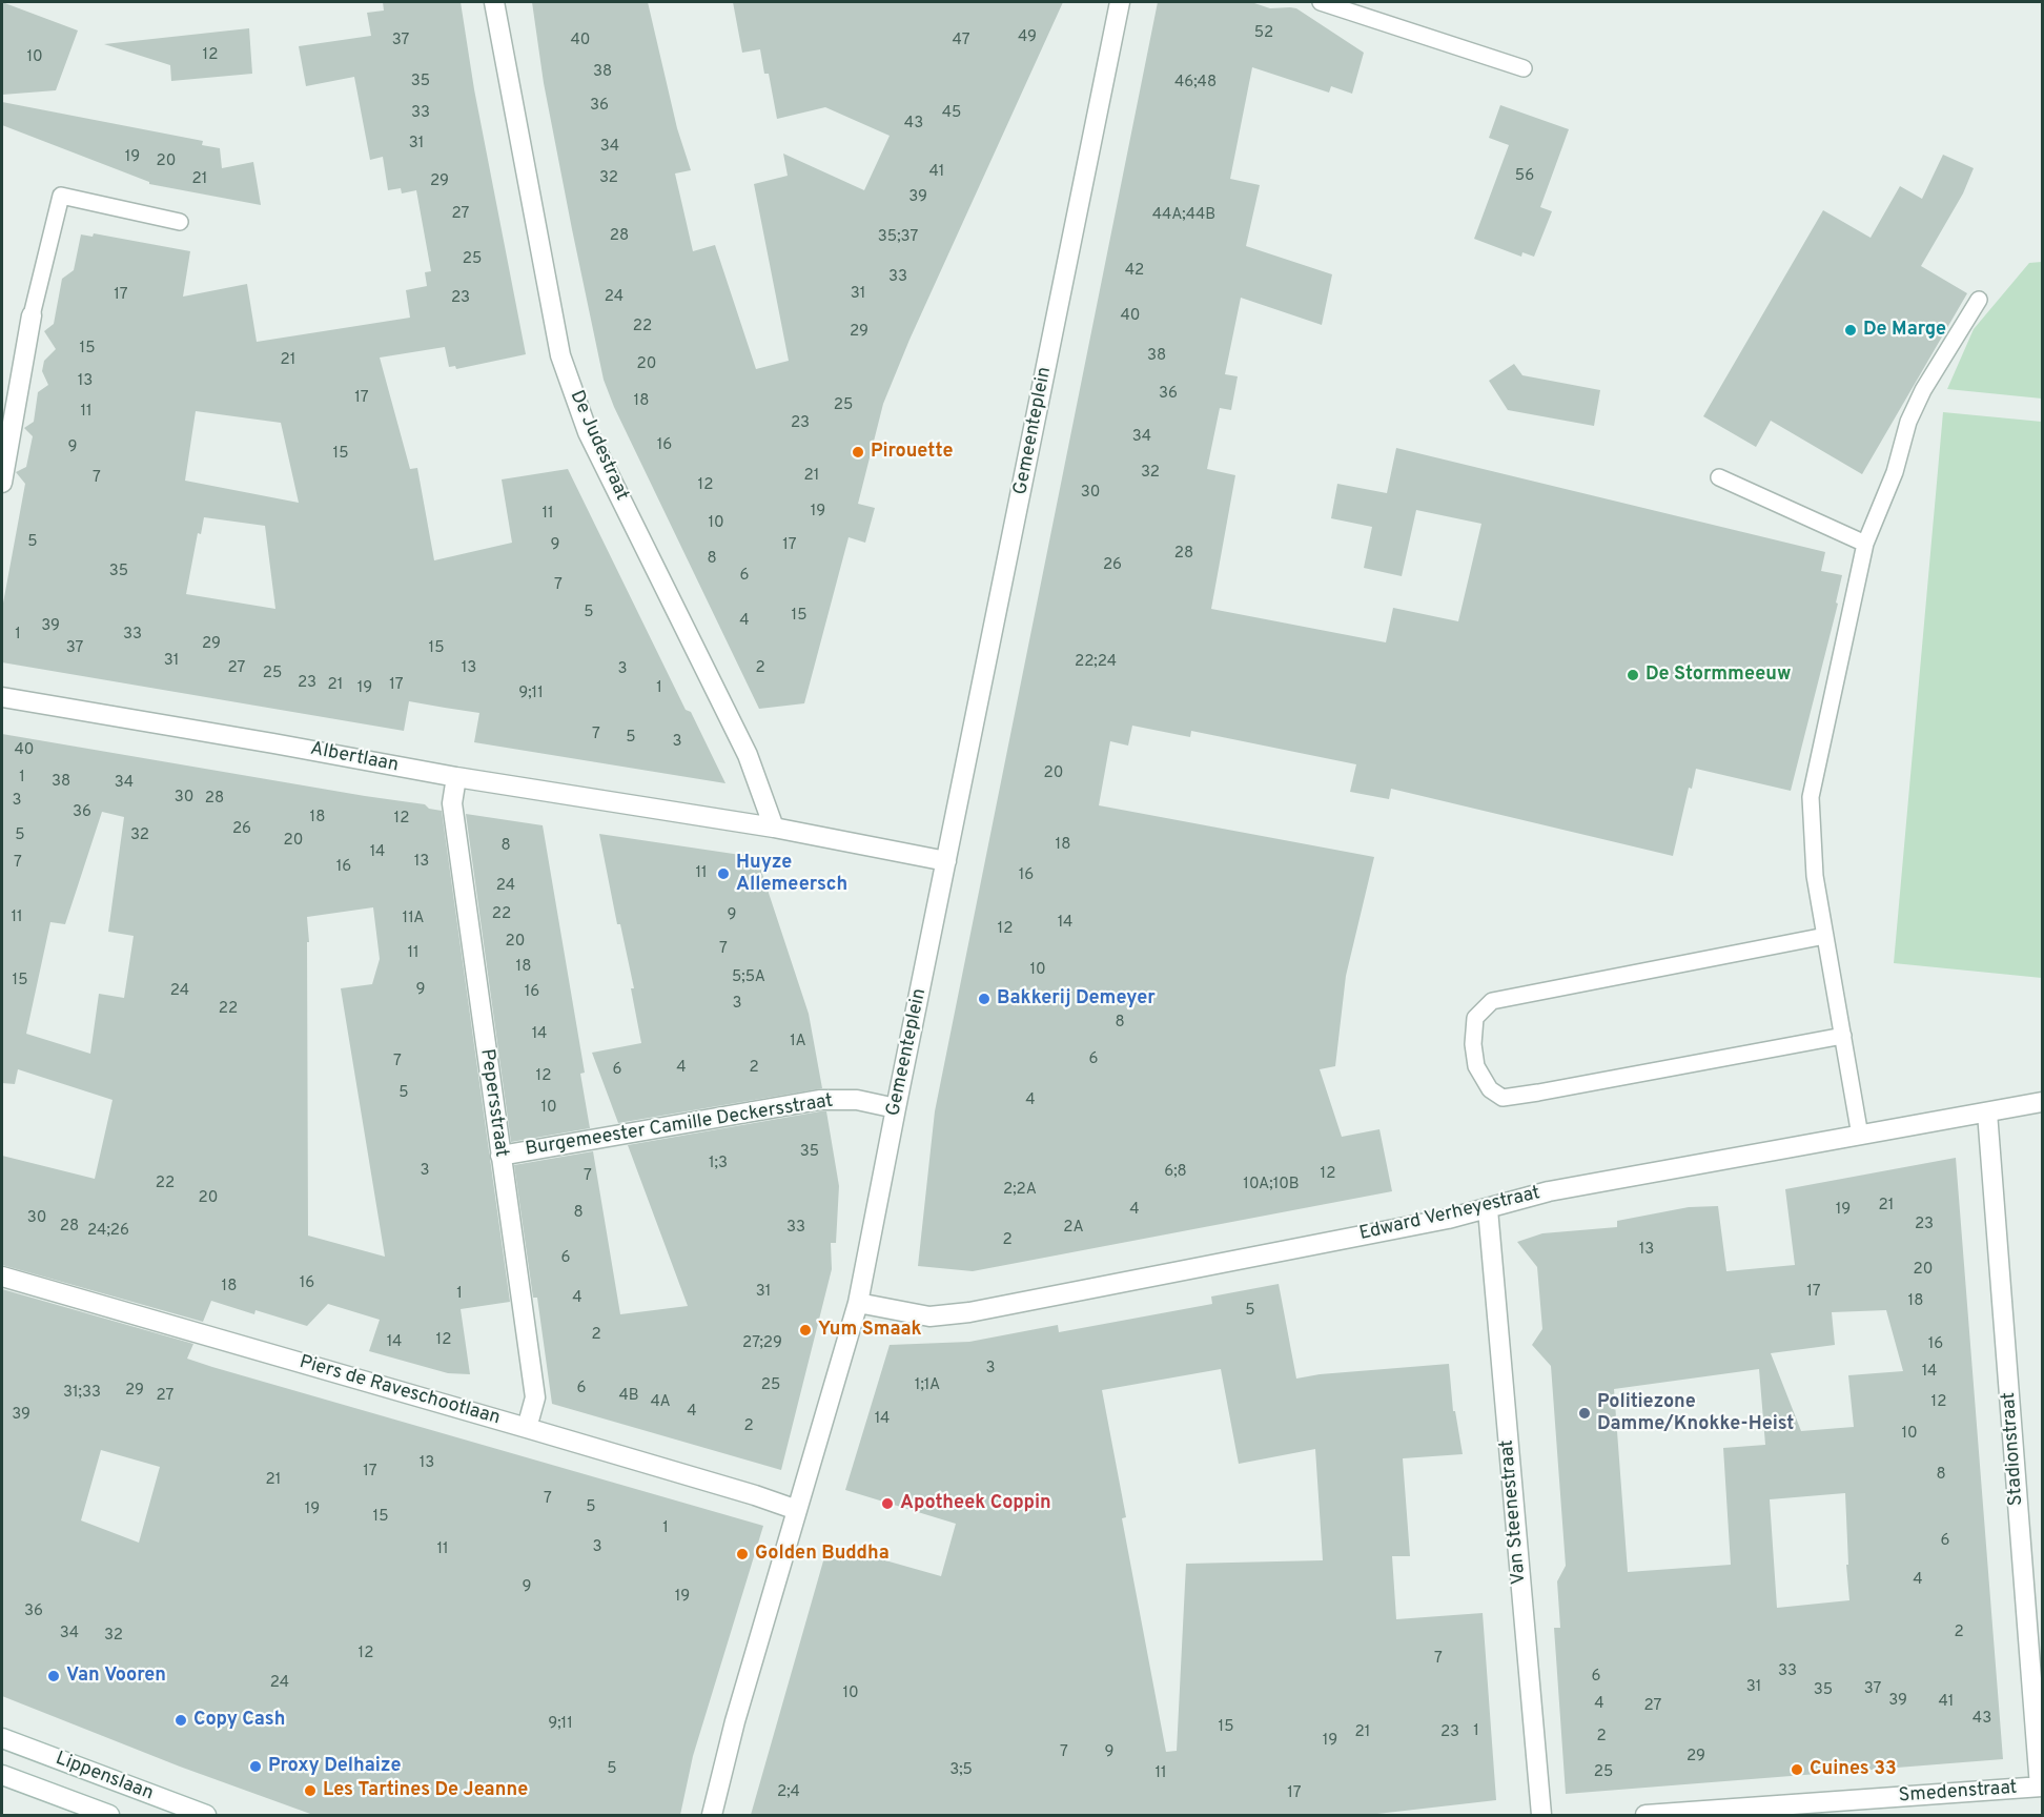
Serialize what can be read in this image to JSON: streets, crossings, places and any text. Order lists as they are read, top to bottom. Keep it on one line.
{"streets":{"street":["Gemeenteplein","De Judestraat","Albertlaan","Pepersstraat","Burgemeester Camille Deckersstraat","Edward Verheyestraat","Piers de Raveschootlaan","Stadionstraat","Van Steenestraat","Lippenslaan","Smedenstraat"]},"crossings":[["Gemeenteplein","Burgemeester Camille Deckersstraat"],["Gemeenteplein","Edward Verheyestraat"],["Gemeenteplein","Piers de Raveschootlaan"],["De Judestraat","Albertlaan"],["Albertlaan","Pepersstraat"],["Pepersstraat","Burgemeester Camille Deckersstraat"],["Pepersstraat","Piers de Raveschootlaan"],["Edward Verheyestraat","Stadionstraat"],["Edward Verheyestraat","Van Steenestraat"],["Stadionstraat","Smedenstraat"]],"places":["De Marge","Pirouette","De Stormmeeuw","Huyze Allemeersch","Bakkerij Demeyer","Yum Smaak","Politiezone Damme/Knokke-Heist","Apotheek Coppin","Golden Buddha","Van Vooren","Copy Cash","Proxy Delhaize","Cuines 33","Les Tartines De Jeanne"],"house_numbers":["52","49","37","40","47","12","10","38","35","46;48","36","33","45","43","31","34","19","20","41","56","32","21","29","39","27","44A;44B","28","35;37","25","42","33","31","17","24","23","40","22","29","15","38","21","20","13","36","17","18","25","11","23","34","16","9","15","32","21","7","12","30","19","11","10","5","9","17","28","8","26","35","6","7","5","15","4","39","1","33","29","37","15","31","22;24","27","13","2","3","25","23","21","17","19","1","9;11","7","5","3","40","20","1","38","34","30","28","3","36","18","12","26","5","32","20","18","8","14","13","7","16","11","16","24","22","9","11","11A","14","12","20","7","11","18","10","5;5A","15","9","24","16","3","22","8","14","1A","6","7","4","2","6","12","5","4","10","35","1;3","3","6;8","12","7","22","10A;10B","2;2A","20","21","4","19","8","30","23","28","33","2A","24;26","2","13","6","20","16","18","31","17","1","4","18","5","2","12","14","27;29","16","3","14","25","1;1A","6","29","31;33","27","4B","4A","12","4","39","14","2","10","13","17","8","21","7","5","19","15","1","6","3","11","4","9","19","36","2","34","32","12","7","33","6","24","31","37","35","10","39","41","4","27","43","9;11","15","1","21","23","2","19","7","9","29","5","3;5","25","11","2;4","17"]}
